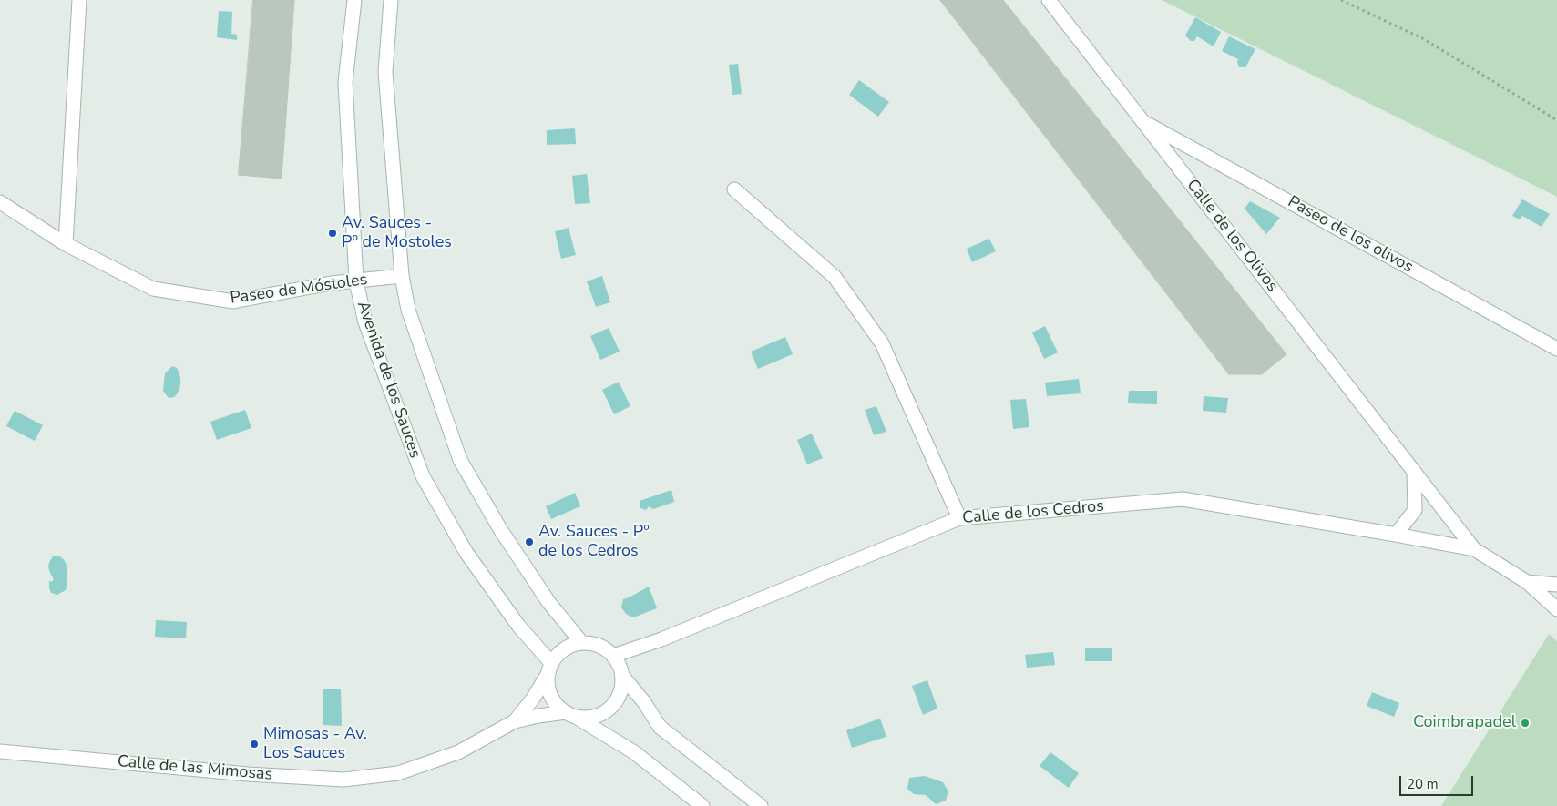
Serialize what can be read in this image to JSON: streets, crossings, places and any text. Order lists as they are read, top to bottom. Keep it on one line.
{"streets":{"street":["Paseo de los olivos","Calle de los Olivos","Paseo de Móstoles","Avenida de los Sauces","Calle de los Cedros","Calle de las Mimosas"]},"crossings":[["Paseo de los olivos","Calle de los Olivos"],["Calle de los Olivos","Calle de los Cedros"],["Paseo de Móstoles","Avenida de los Sauces"],["Avenida de los Sauces","Calle de los Cedros"],["Avenida de los Sauces","Calle de las Mimosas"],["Calle de los Cedros","Calle de las Mimosas"]],"places":["Av. Sauces - Pº de Mostoles","Av. Sauces - Pº de los Cedros","Coimbrapadel","Mimosas - Av. Los Sauces"],"scale_bar":"20 m"}
